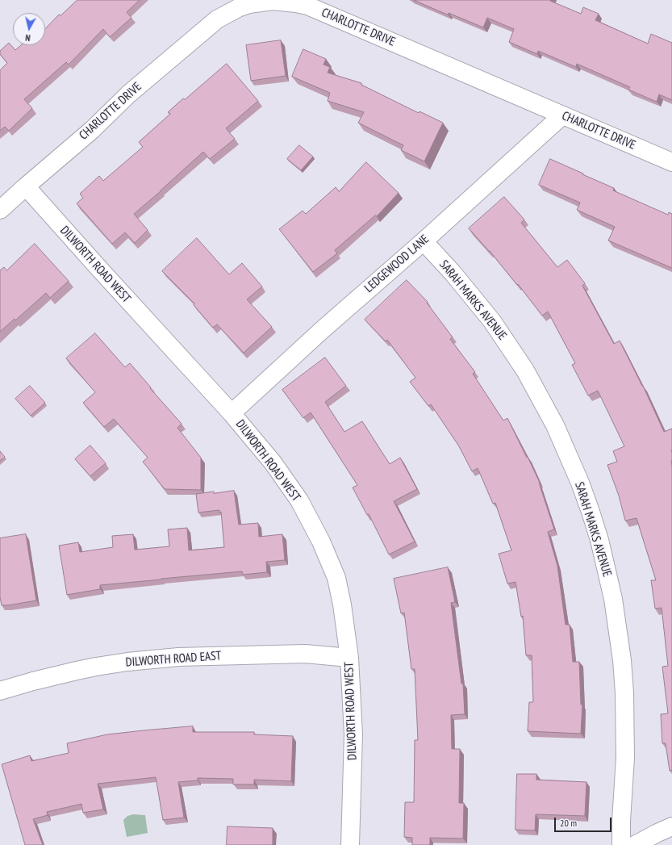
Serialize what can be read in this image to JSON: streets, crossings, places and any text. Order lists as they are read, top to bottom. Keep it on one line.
{"streets":{"street":["CHARLOTTE DRIVE","LEDGEWOOD LANE","DILWORTH ROAD WEST","SARAH MARKS AVENUE","DILWORTH ROAD EAST"]},"crossings":[["CHARLOTTE DRIVE","LEDGEWOOD LANE"],["CHARLOTTE DRIVE","DILWORTH ROAD WEST"],["LEDGEWOOD LANE","DILWORTH ROAD WEST"],["LEDGEWOOD LANE","SARAH MARKS AVENUE"],["DILWORTH ROAD WEST","DILWORTH ROAD EAST"]],"scale_bar":"20 m","north":"bottom"}
